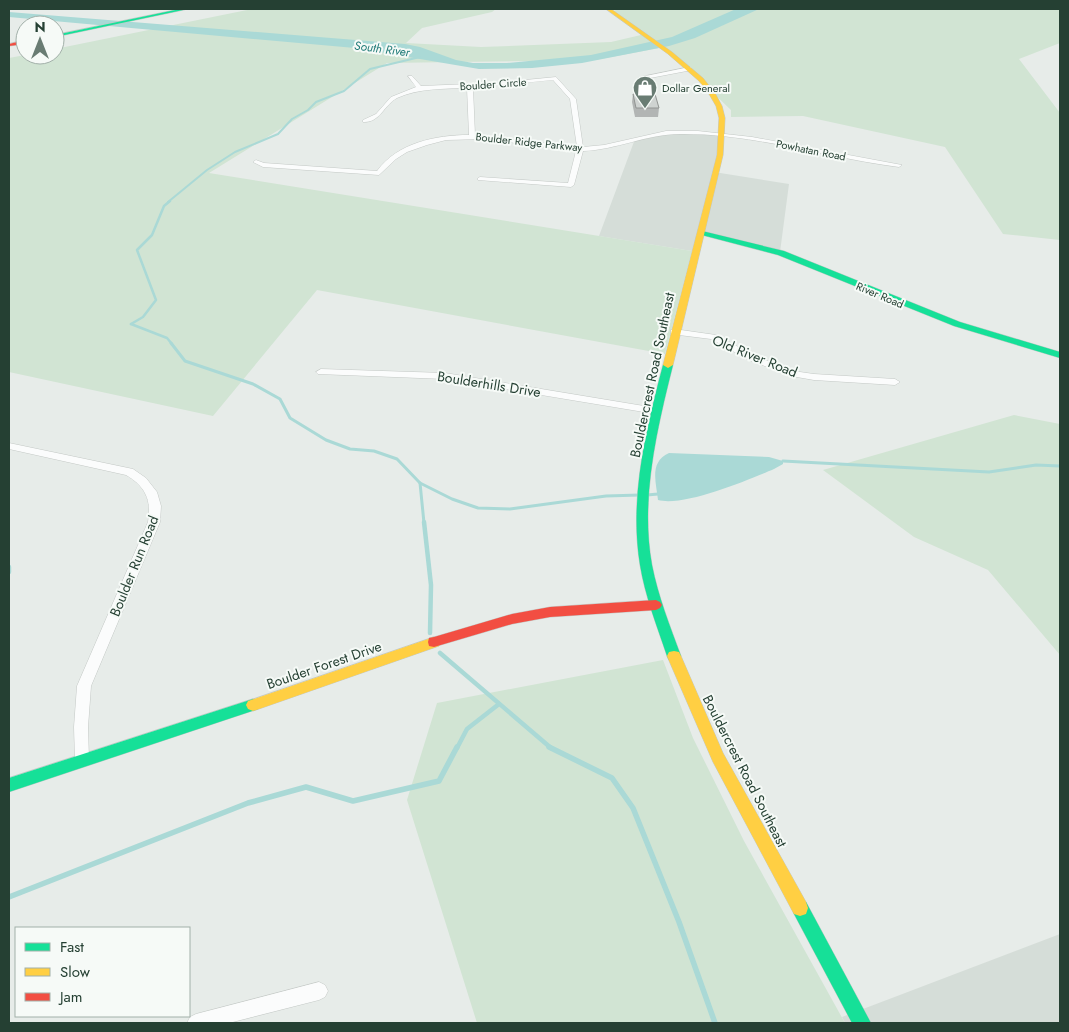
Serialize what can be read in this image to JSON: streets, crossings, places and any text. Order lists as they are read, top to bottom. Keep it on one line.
{"streets":{"main road":["River Road","Bouldercrest Road Southeast","Boulder Forest Drive"],"street":["Boulder Circle","Boulder Ridge Parkway","Powhatan Road","Old River Road","Boulderhills Drive","Boulder Run Road"]},"crossings":[["Boulder Circle","Boulder Ridge Parkway"],["Boulder Ridge Parkway","Powhatan Road"],["Boulder Ridge Parkway","Bouldercrest Road Southeast"],["Powhatan Road","Bouldercrest Road Southeast"],["River Road","Bouldercrest Road Southeast"],["Old River Road","Bouldercrest Road Southeast"],["Bouldercrest Road Southeast","Boulderhills Drive"],["Bouldercrest Road Southeast","Boulder Forest Drive"],["Boulder Run Road","Boulder Forest Drive"]],"water":["South River"],"places":{"shop":["Dollar General"]},"legend":["Fast","Slow","Jam"],"north":"top"}
